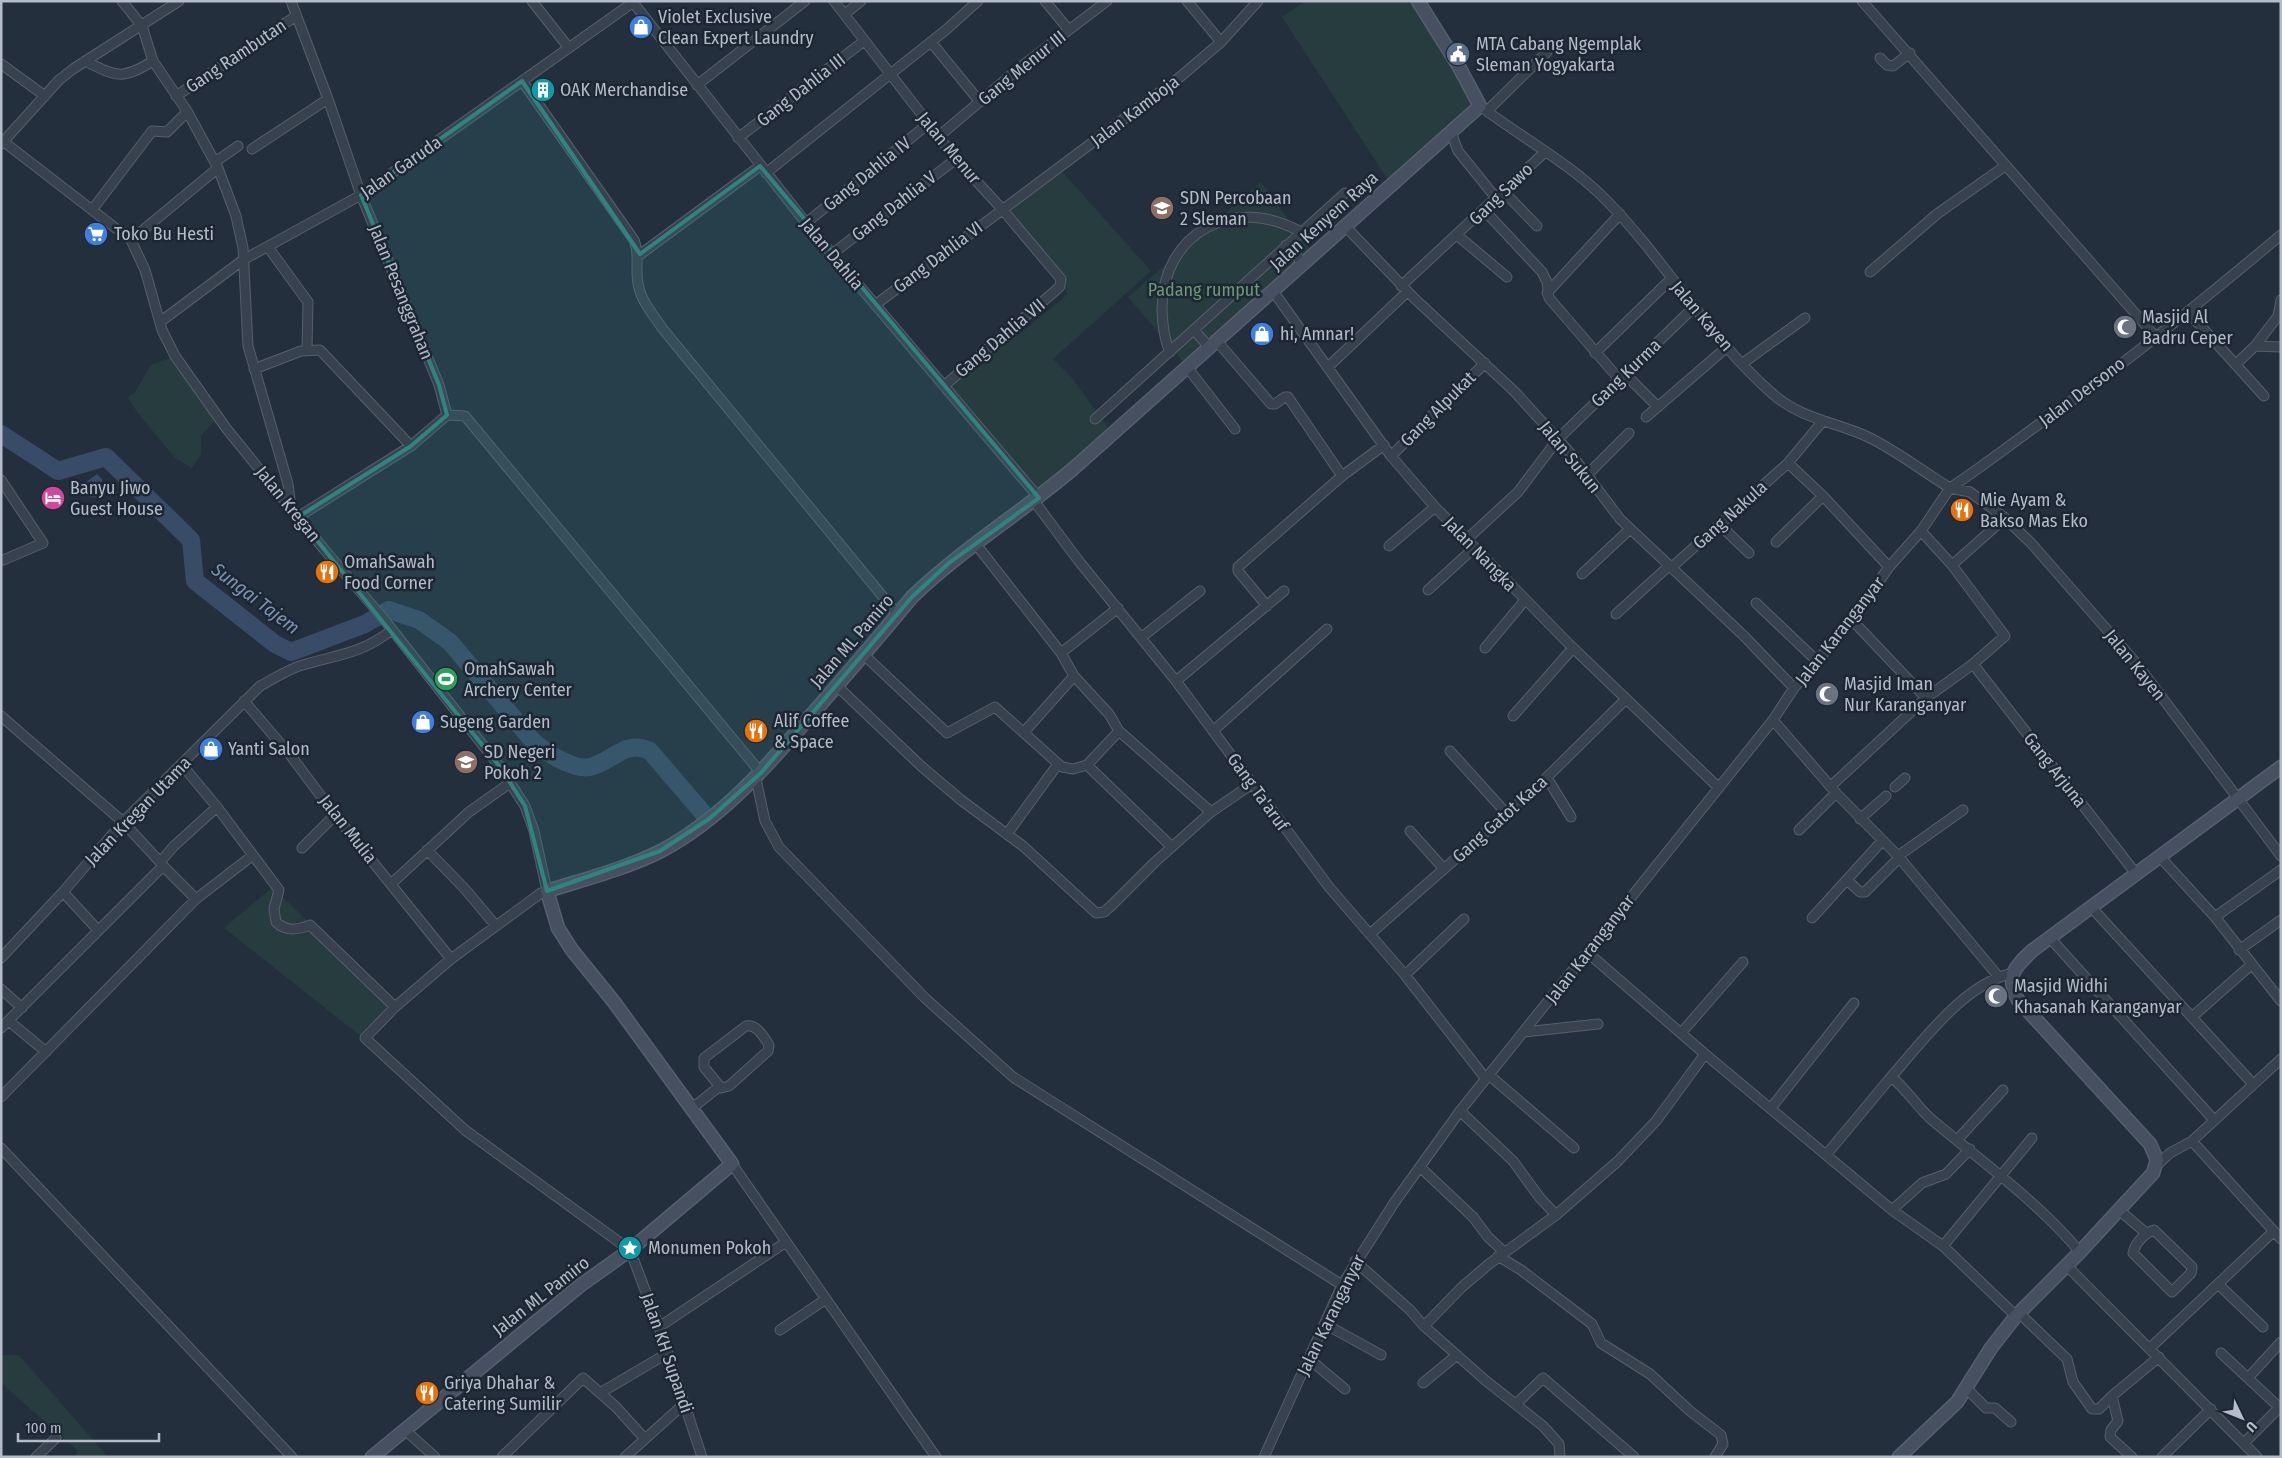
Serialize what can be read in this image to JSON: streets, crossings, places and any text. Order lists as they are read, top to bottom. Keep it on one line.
{"streets":{"street":["Gang Rambutan","Gang Menur III","Gang Dahlia III","Jalan Kamboja","Jalan Menur","Jalan Garuda","Gang Dahlia IV","Gang Sawo","Gang Dahlia V","Jalan Kenyem Raya","Jalan Dahlia","Gang Dahlia VI","Jalan Pesanggrahan","Jalan Kayen","Gang Dahlia VII","Gang Kurma","Jalan Dersono","Gang Alpukat","Jalan Sukun","Jalan Kregan","Gang Nakula","Jalan Nangka","Jalan Karanganyar","Jalan ML Pamiro","Gang Arjuna","Gang Ta'aruf","Jalan Kregan Utama","Gang Gatot Kaca","Jalan Mulia","Jalan KH Supandi"]},"crossings":[["Gang Rambutan","Jalan Pesanggrahan"],["Gang Menur III","Jalan Menur"],["Gang Dahlia III","Jalan Menur"],["Gang Dahlia III","Jalan Dahlia"],["Jalan Kamboja","Jalan Menur"],["Jalan Kamboja","Gang Dahlia VI"],["Jalan Menur","Gang Dahlia IV"],["Jalan Menur","Gang Dahlia V"],["Jalan Menur","Gang Dahlia VI"],["Jalan Menur","Gang Dahlia VII"],["Jalan Garuda","Jalan Dahlia"],["Jalan Garuda","Jalan Pesanggrahan"],["Jalan Garuda","Jalan Kregan"],["Gang Dahlia IV","Jalan Dahlia"],["Gang Sawo","Jalan Kayen"],["Gang Sawo","Jalan Sukun"],["Gang Sawo","Jalan Nangka"],["Gang Dahlia V","Jalan Dahlia"],["Jalan Kenyem Raya","Jalan Dahlia"],["Jalan Kenyem Raya","Jalan Kayen"],["Jalan Kenyem Raya","Jalan Sukun"],["Jalan Kenyem Raya","Jalan Nangka"],["Jalan Kenyem Raya","Jalan ML Pamiro"],["Jalan Kenyem Raya","Gang Ta'aruf"],["Jalan Dahlia","Gang Dahlia VI"],["Jalan Dahlia","Gang Dahlia VII"],["Jalan Dahlia","Jalan ML Pamiro"],["Jalan Dahlia","Gang Ta'aruf"],["Jalan Kayen","Gang Kurma"],["Jalan Kayen","Jalan Dersono"],["Jalan Kayen","Gang Nakula"],["Jalan Kayen","Jalan Karanganyar"],["Gang Kurma","Jalan Sukun"],["Jalan Dersono","Jalan Karanganyar"],["Gang Alpukat","Jalan Sukun"],["Gang Alpukat","Jalan Nangka"],["Jalan Sukun","Gang Nakula"],["Jalan Sukun","Jalan Karanganyar"],["Jalan Kregan","Jalan ML Pamiro"],["Jalan Kregan","Jalan Kregan Utama"],["Jalan Nangka","Jalan Karanganyar"],["Jalan Nangka","Gang Gatot Kaca"],["Jalan Karanganyar","Gang Ta'aruf"],["Jalan ML Pamiro","Gang Ta'aruf"],["Jalan ML Pamiro","Jalan KH Supandi"],["Gang Ta'aruf","Gang Gatot Kaca"],["Jalan Kregan Utama","Jalan Mulia"]],"water":["Sungai Tajem"],"parks":["Padang rumput"],"places":{"shop":["Violet Exclusive Clean Expert Laundry","hi, Amnar!","Sugeng Garden","Yanti Salon"],"public building":["MTA Cabang Ngemplak Sleman Yogyakarta"],"building":["OAK Merchandise"],"school or university":["SDN Percobaan 2 Sleman","SD Negeri Pokoh 2"],"supermarket":["Toko Bu Hesti"],"mosque":["Masjid Al Badru Ceper","Masjid Iman Nur Karanganyar","Masjid Widhi Khasanah Karanganyar"],"hotel":["Banyu Jiwo Guest House"],"restaurant":["Mie Ayam & Bakso Mas Eko","OmahSawah Food Corner","Alif Coffee & Space","Griya Dhahar & Catering Sumilir"],"sports":["OmahSawah Archery Center"],"place":["Monumen Pokoh"]},"scale_bar":"100 m","north":"bottom right"}
